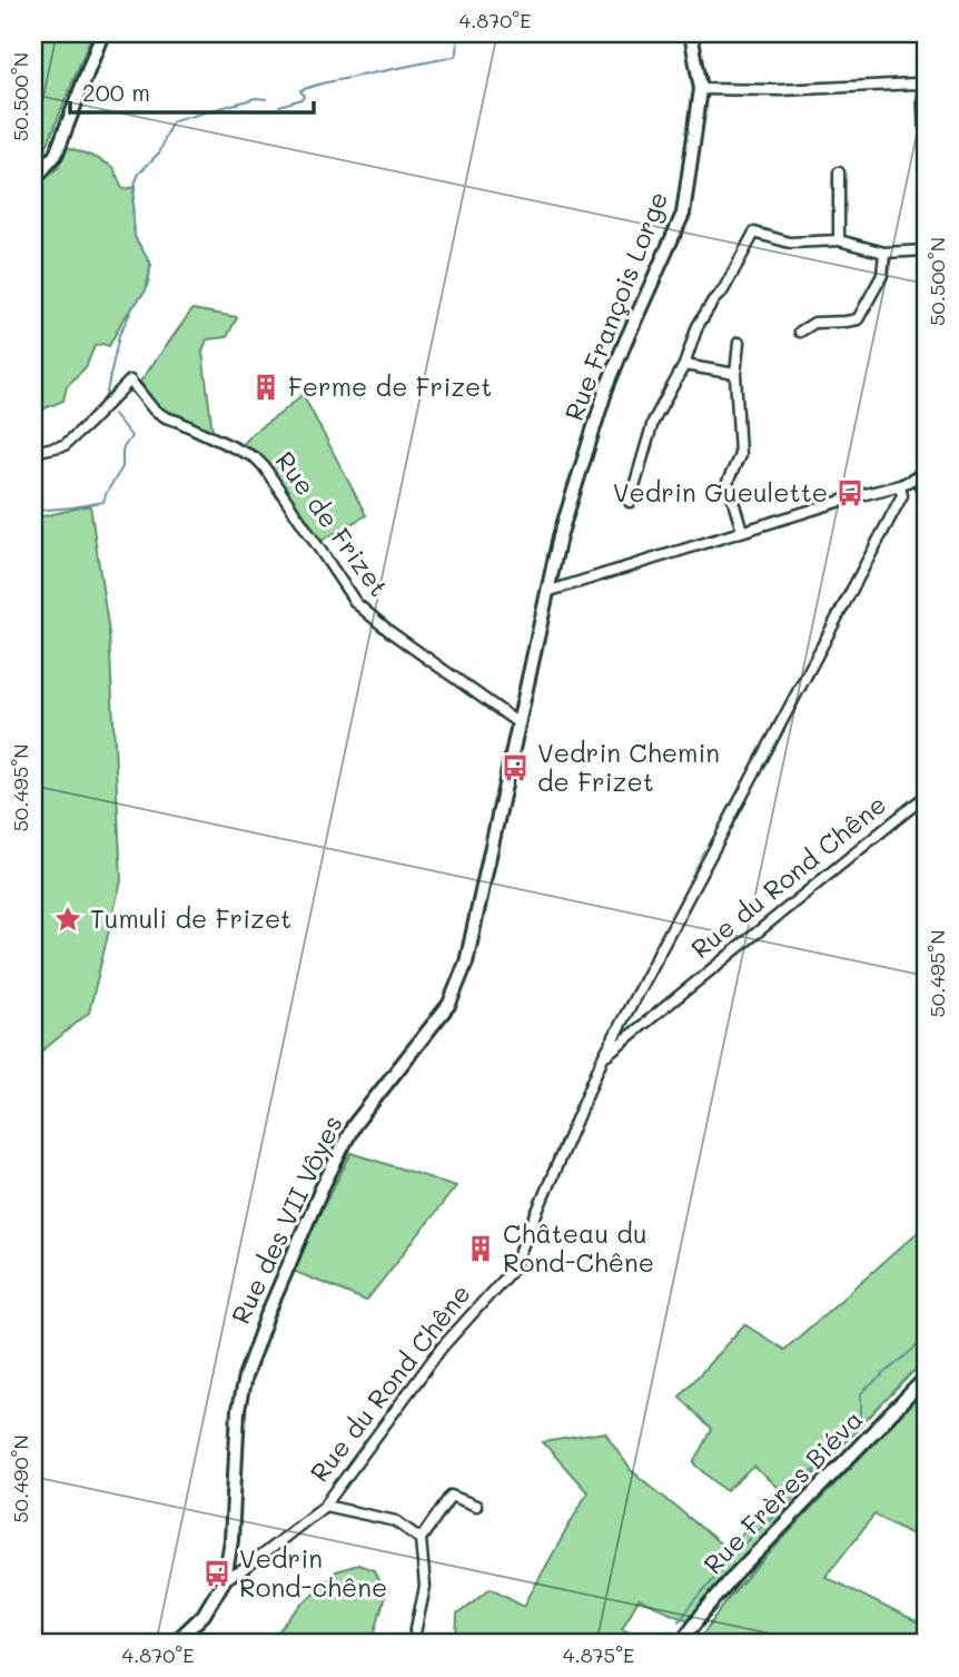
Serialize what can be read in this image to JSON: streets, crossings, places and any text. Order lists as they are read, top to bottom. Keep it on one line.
{"streets":{"street":["Rue François Lorge","Rue de Frizet","Rue du Rond Chêne","Rue des VII Vôyes","Rue Frères Biéva"]},"crossings":[["Rue François Lorge","Rue des VII Vôyes"],["Rue de Frizet","Rue des VII Vôyes"],["Rue du Rond Chêne","Rue des VII Vôyes"]],"places":{"building":["Ferme de Frizet","Château du Rond-Chêne"],"bus stop":["Vedrin Gueulette","Vedrin Chemin de Frizet","Vedrin Rond-chêne"],"place":["Tumuli de Frizet"]},"scale_bar":"200 m","coordinates":["4.870°E","50.500°N","50.495°N","50.490°N","4.875°E"]}
